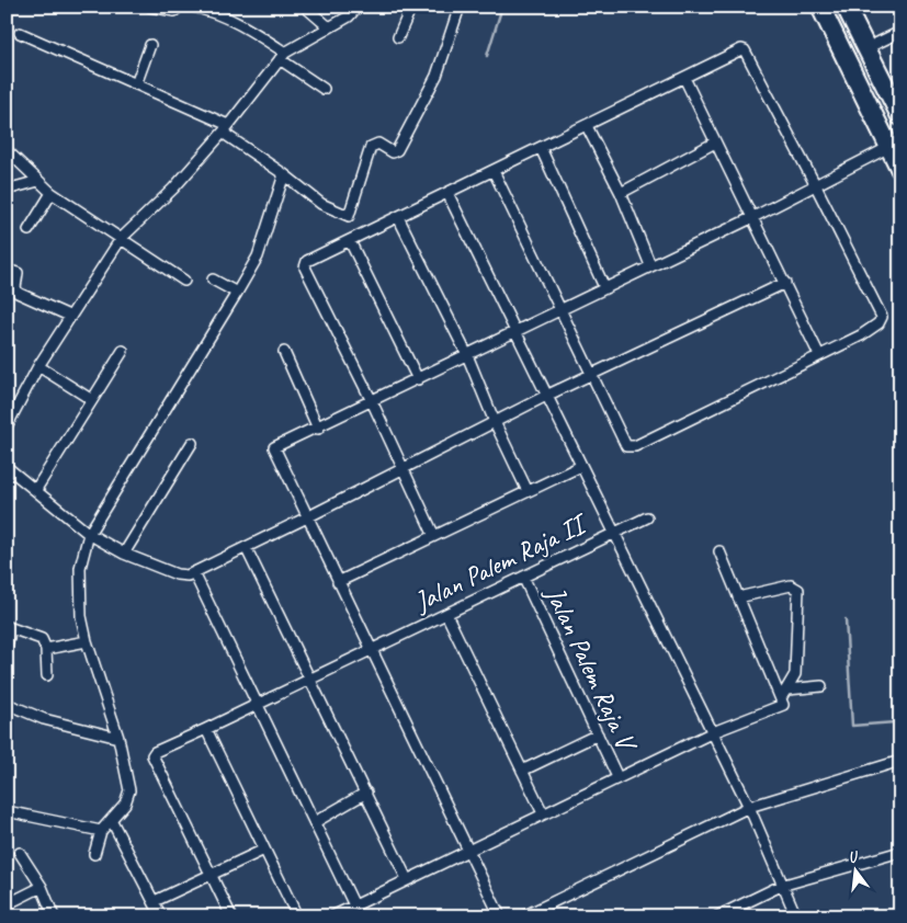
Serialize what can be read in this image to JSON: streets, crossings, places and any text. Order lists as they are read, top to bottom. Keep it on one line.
{"streets":{"street":["Jalan Palem Raja II","Jalan Palem Raja V"]},"crossings":[["Jalan Palem Raja II","Jalan Palem Raja V"]],"north":"top"}
